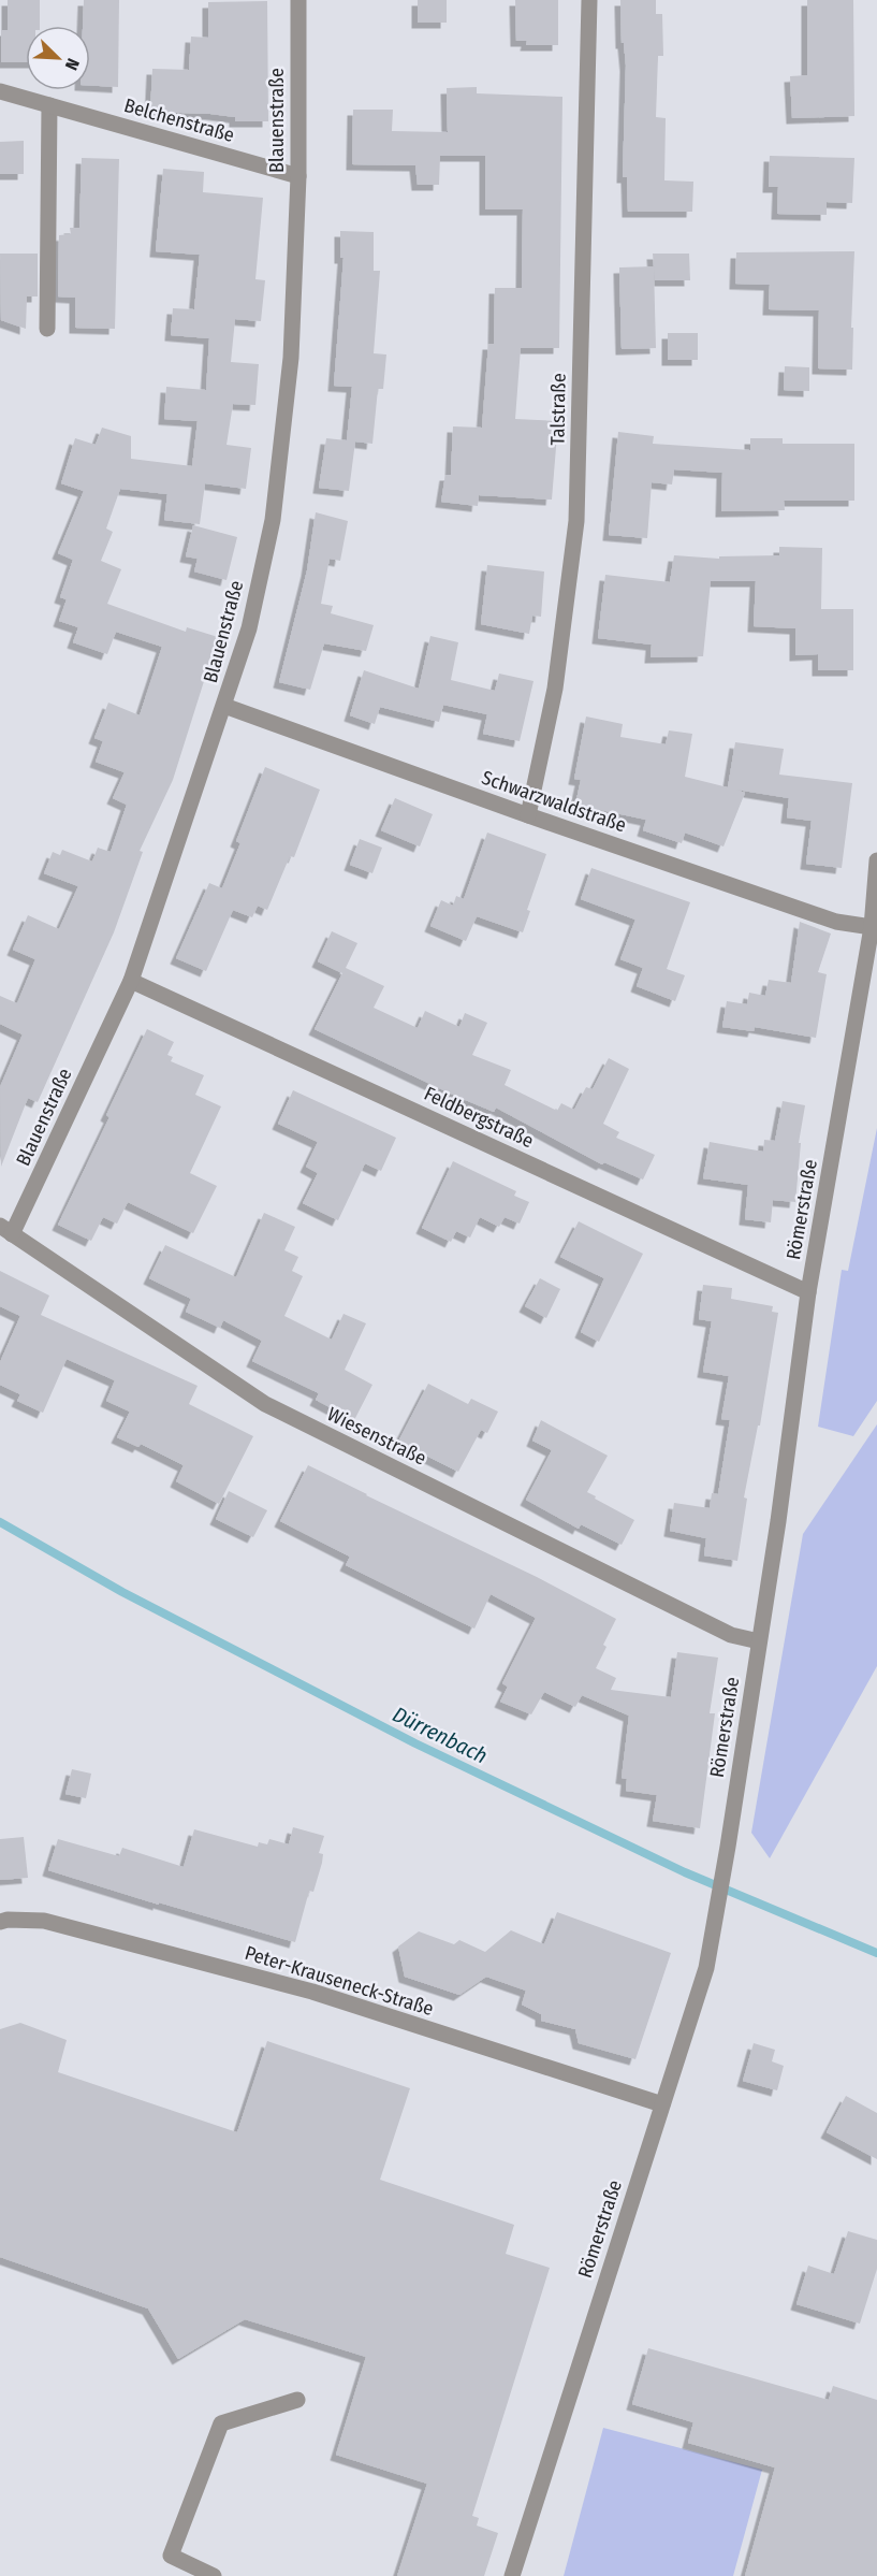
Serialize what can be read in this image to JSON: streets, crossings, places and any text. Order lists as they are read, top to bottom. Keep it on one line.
{"streets":{"street":["Belchenstraße","Blauenstraße","Talstraße","Schwarzwaldstraße","Feldbergstraße","Römerstraße","Wiesenstraße","Peter-Krauseneck-Straße"]},"crossings":[["Belchenstraße","Blauenstraße"],["Blauenstraße","Schwarzwaldstraße"],["Blauenstraße","Feldbergstraße"],["Blauenstraße","Wiesenstraße"],["Talstraße","Schwarzwaldstraße"],["Schwarzwaldstraße","Römerstraße"],["Feldbergstraße","Römerstraße"],["Römerstraße","Wiesenstraße"],["Römerstraße","Peter-Krauseneck-Straße"]],"water":["Dürrenbach"],"north":"bottom right"}
